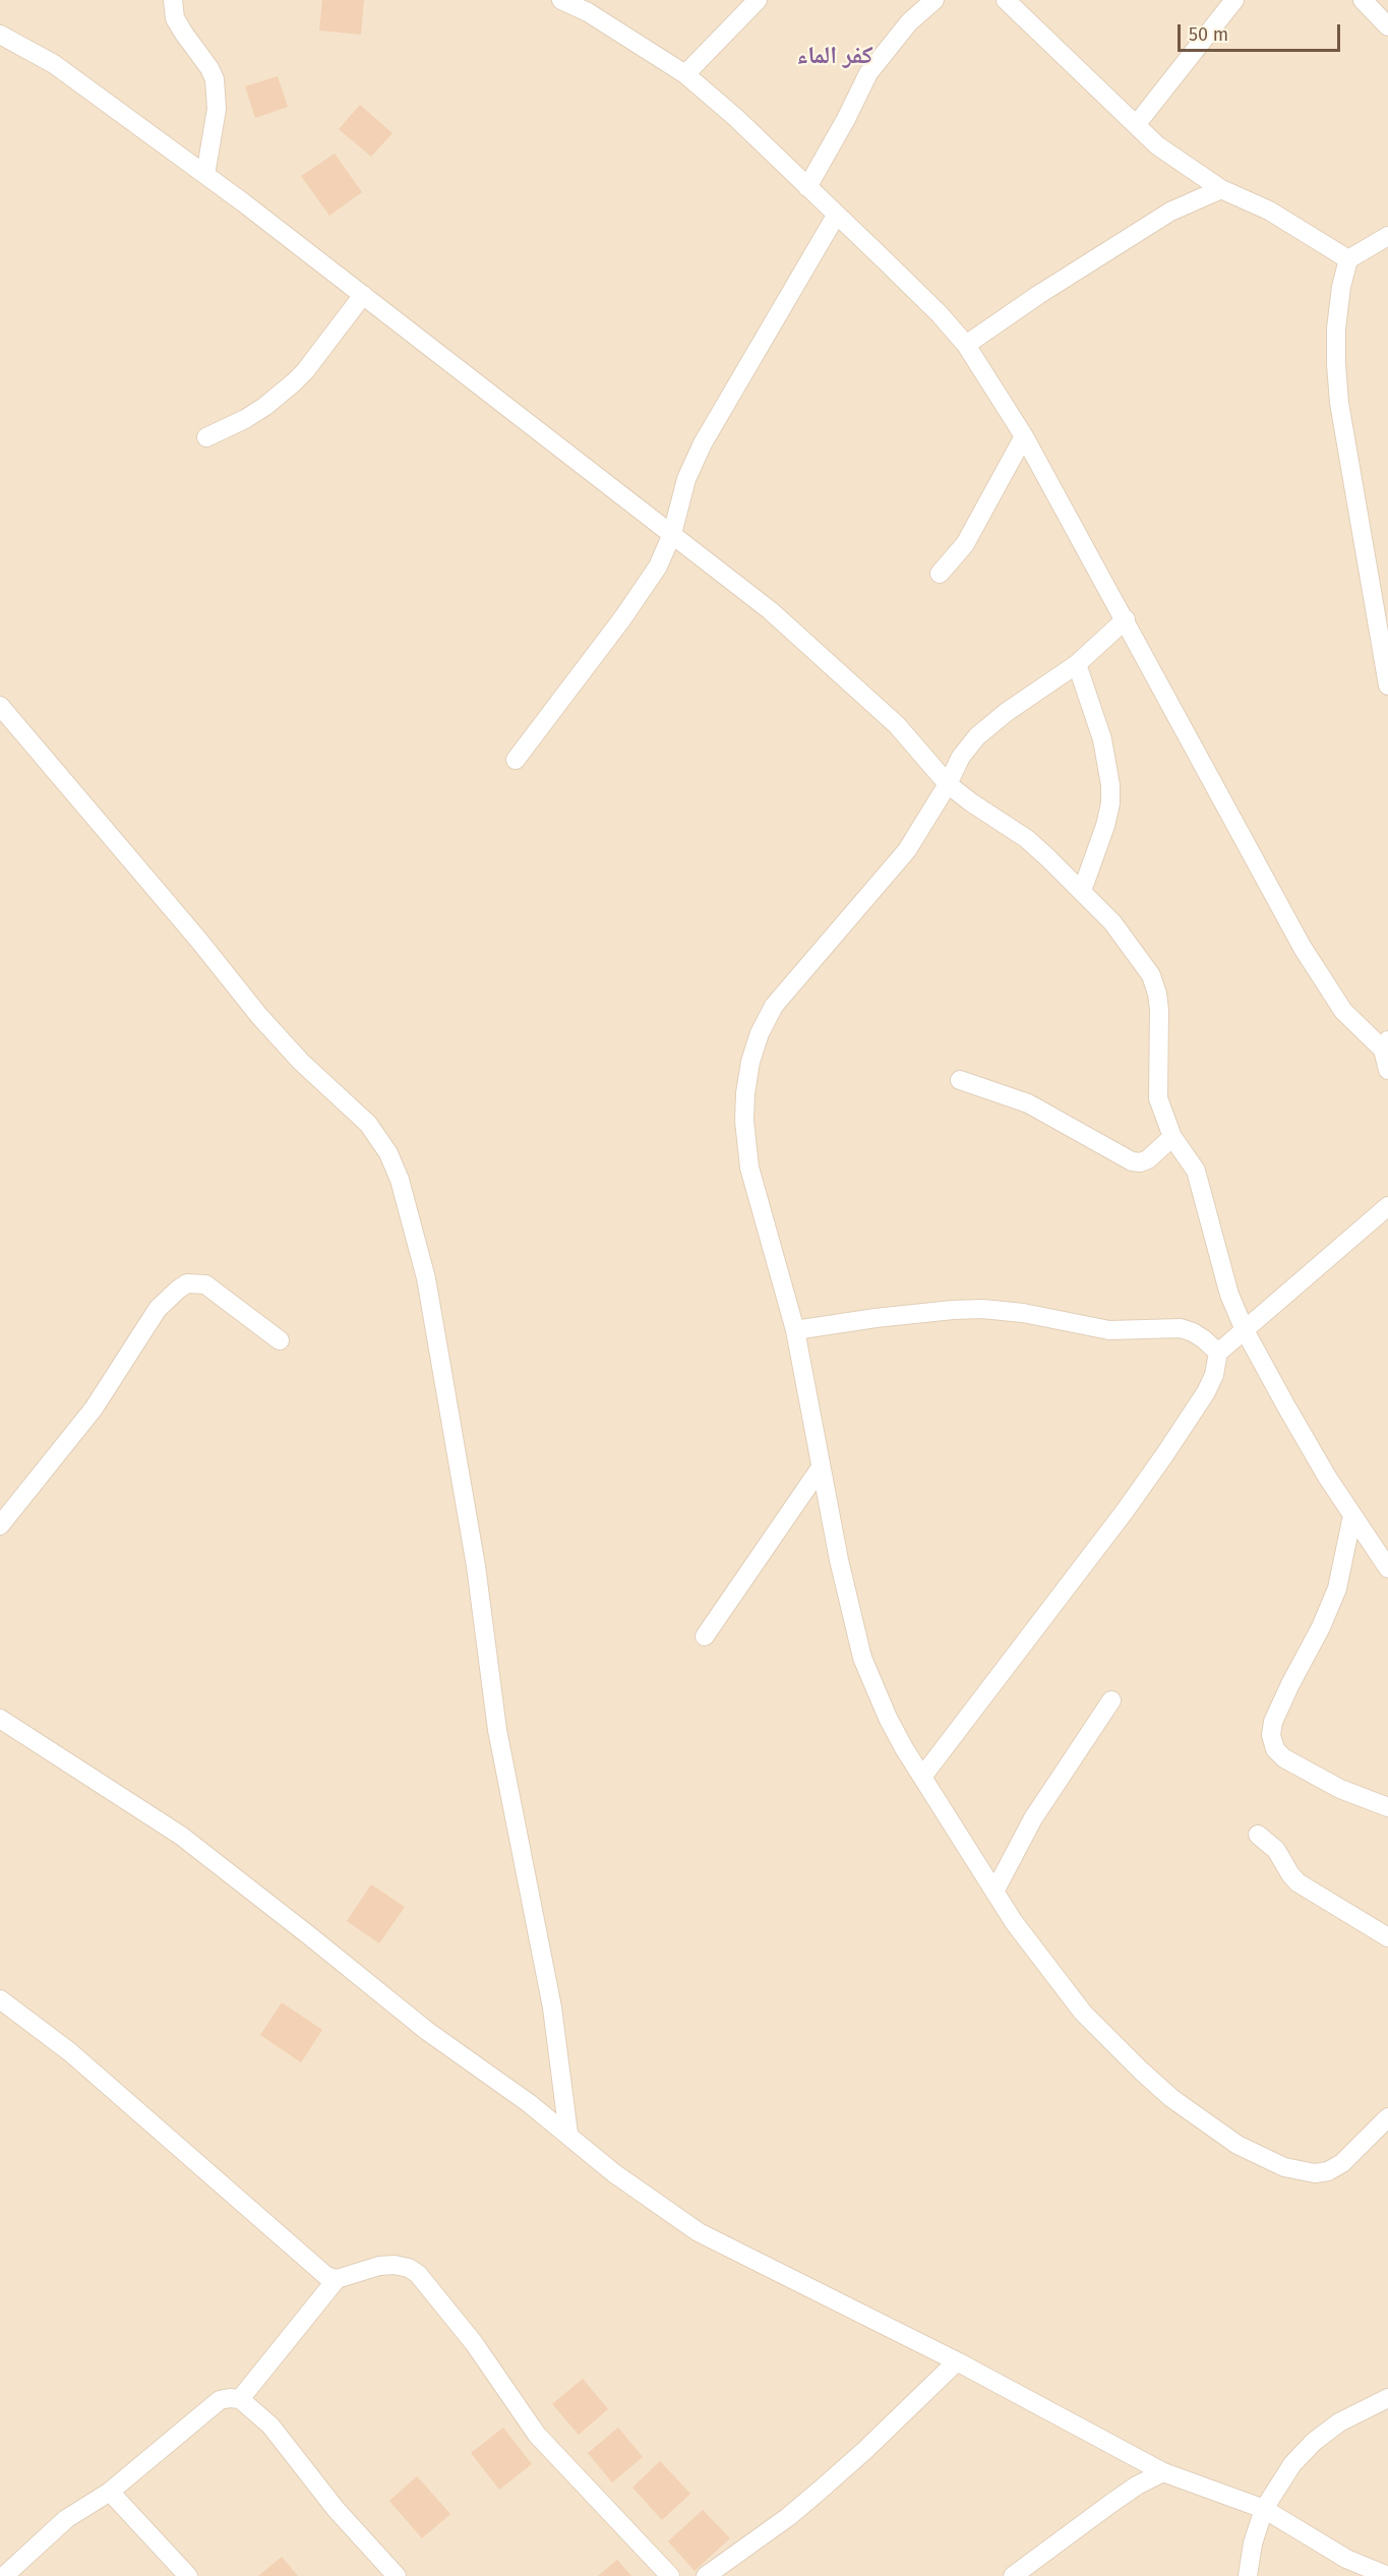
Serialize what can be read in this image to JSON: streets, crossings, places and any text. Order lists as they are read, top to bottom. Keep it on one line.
{"districts":["كفر الماء"],"scale_bar":"50 m"}
